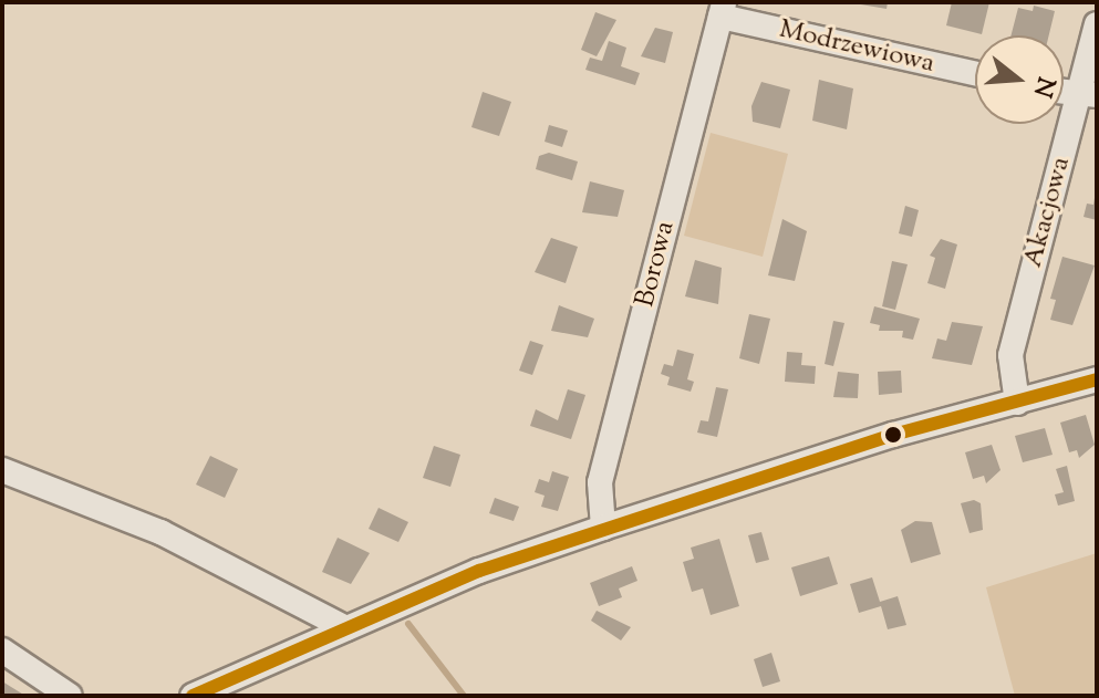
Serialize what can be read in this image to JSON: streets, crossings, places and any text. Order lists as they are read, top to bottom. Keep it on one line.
{"streets":{"street":["Modrzewiowa","Akacjowa","Borowa"]},"crossings":[["Modrzewiowa","Borowa"]],"north":"right"}
